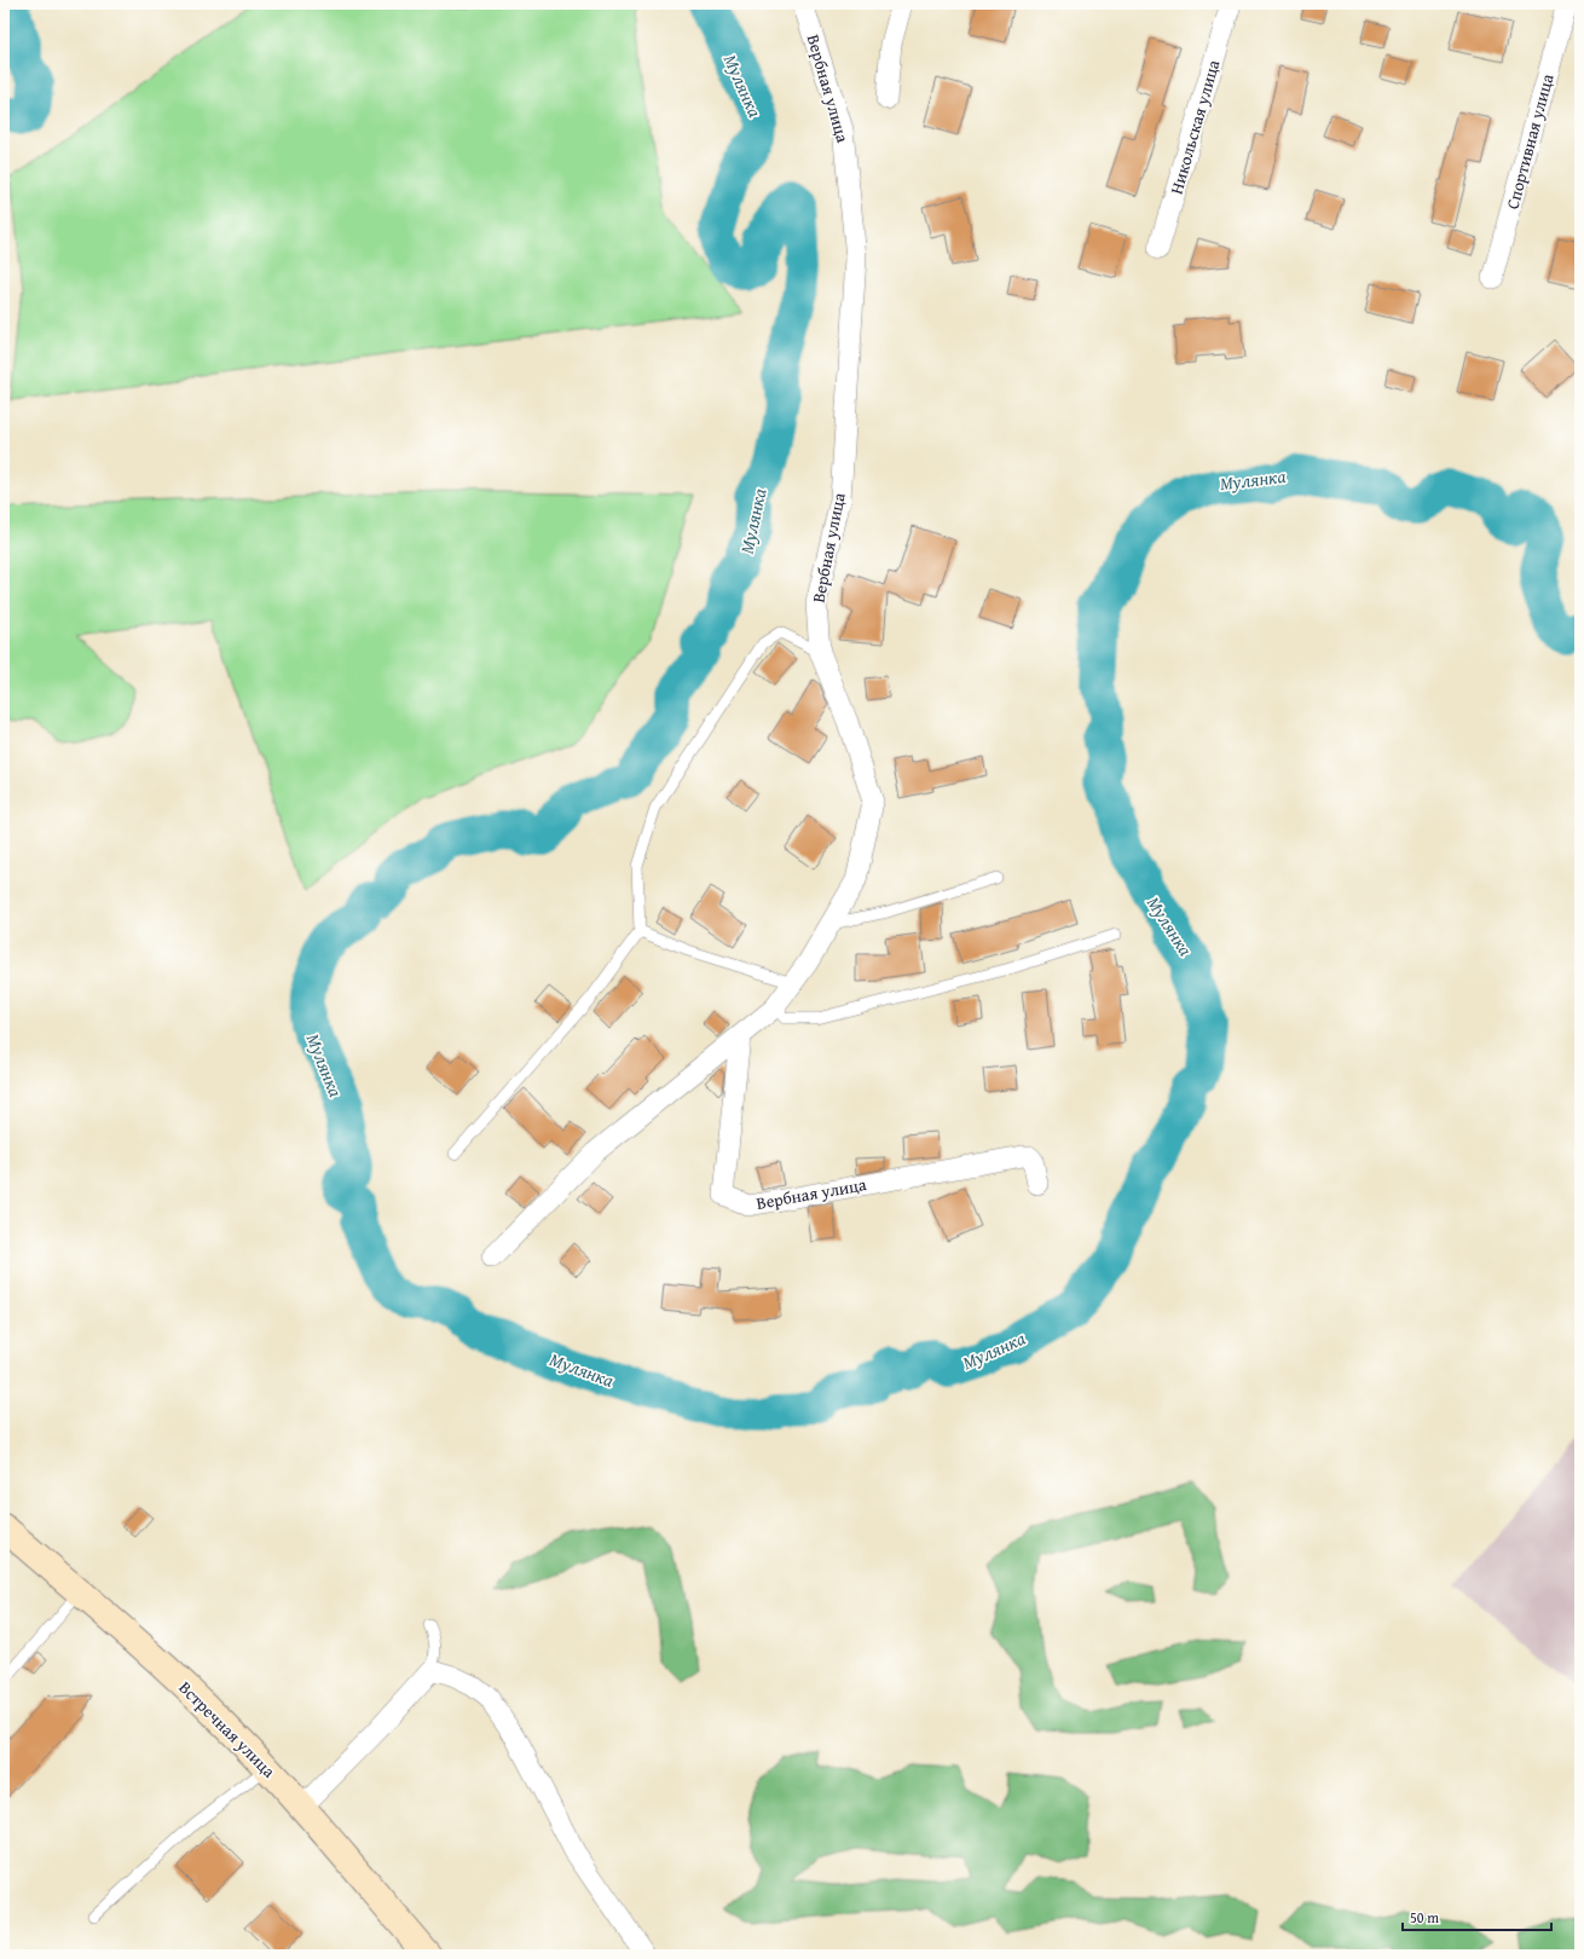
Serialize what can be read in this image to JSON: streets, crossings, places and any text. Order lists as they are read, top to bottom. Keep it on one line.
{"streets":{"main road":["Встречная улица"],"street":["Вербная улица","Никольская улица","Спортивная улица"]},"water":["Мулянка"],"scale_bar":"50 m"}
